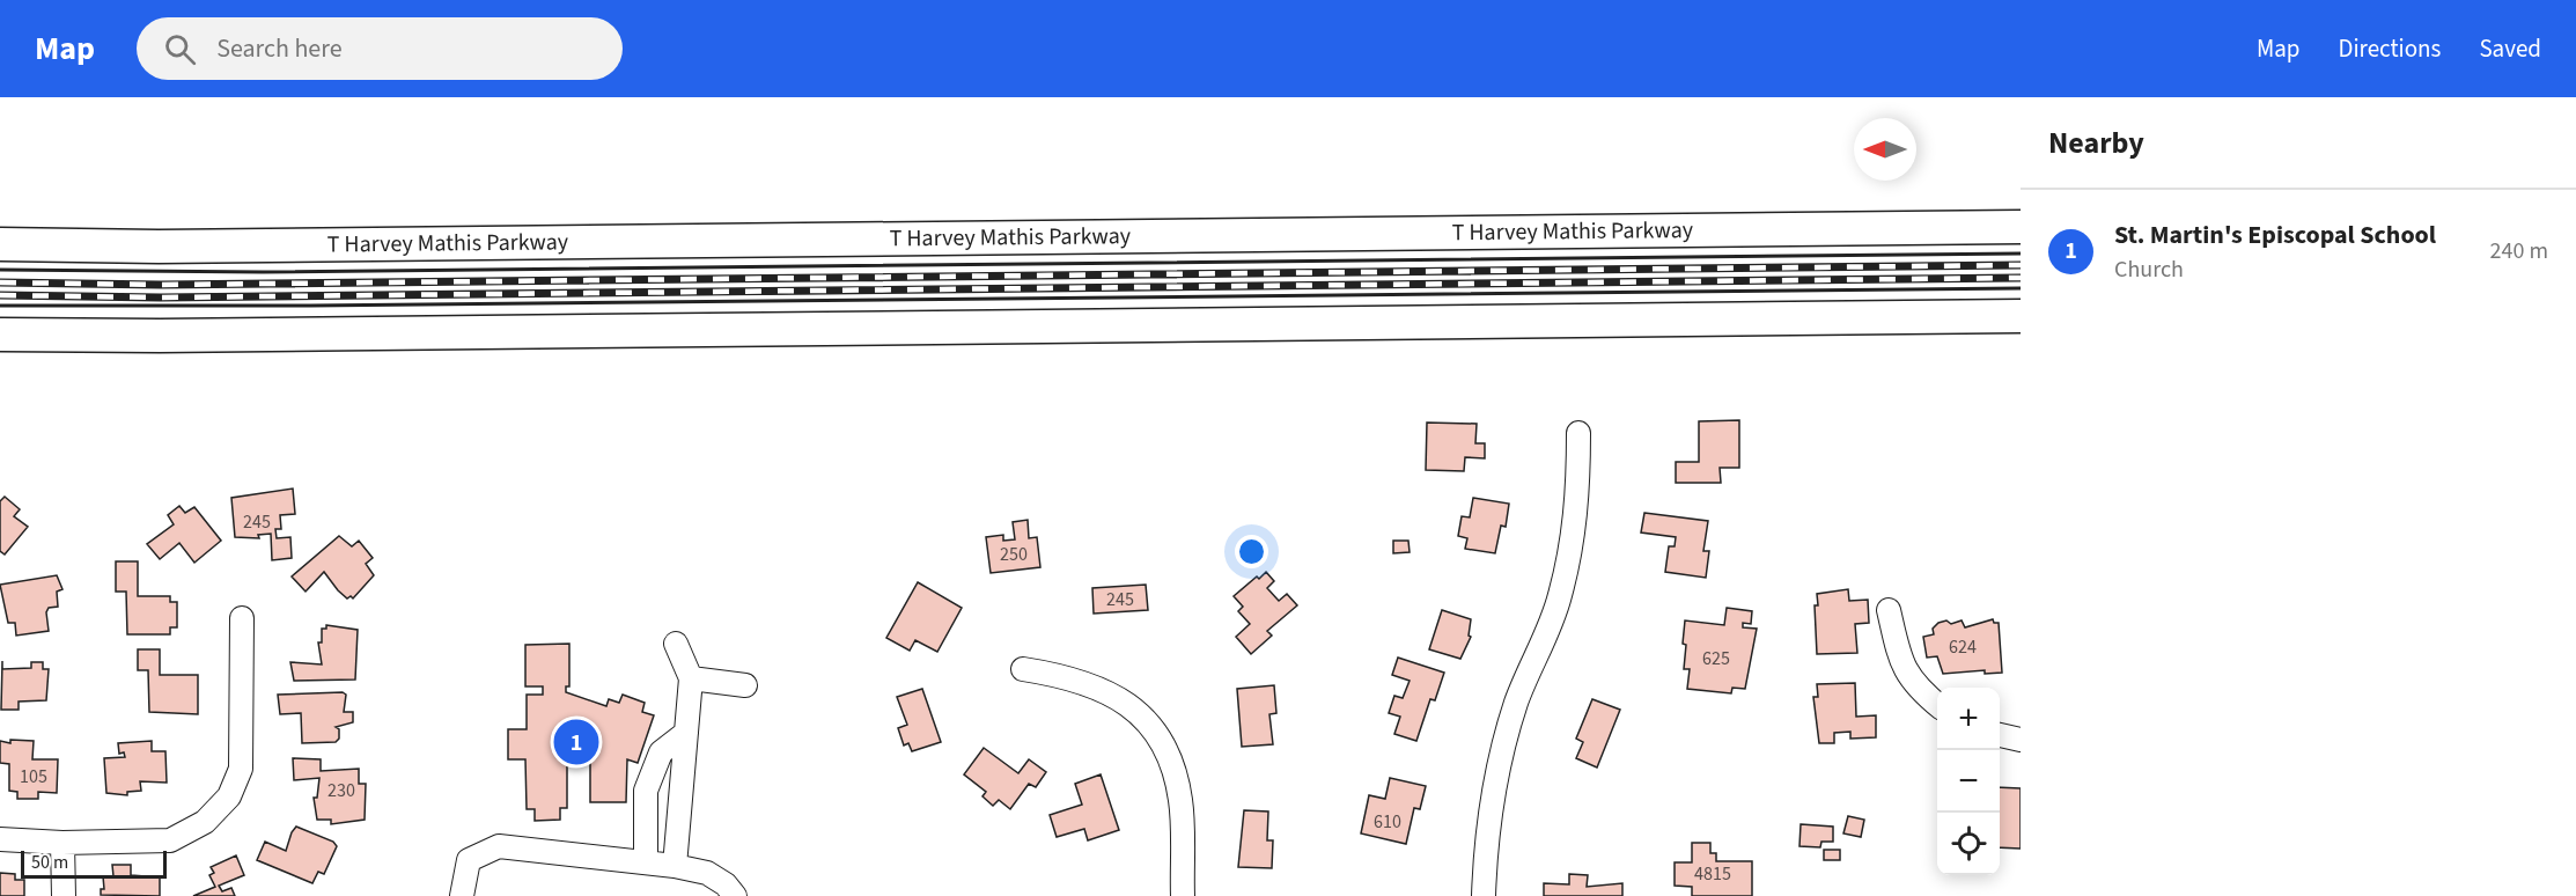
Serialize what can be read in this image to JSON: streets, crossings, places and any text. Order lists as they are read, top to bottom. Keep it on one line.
{"streets":{"highway":["T Harvey Mathis Parkway"]},"house_numbers":["245","250","245","624","625","105","230","610","4815"],"scale_bar":"50 m","north":"left","page":{"header":"Map","search":"Search here","nav":["Map","Directions","Saved"],"heading":"Nearby","list":[{"mark":"1","name":"St. Martin's Episcopal School","note":"Church","value":"240 m"}],"map_buttons":["+","−"],"pins":"1","scale":"50 m"}}
